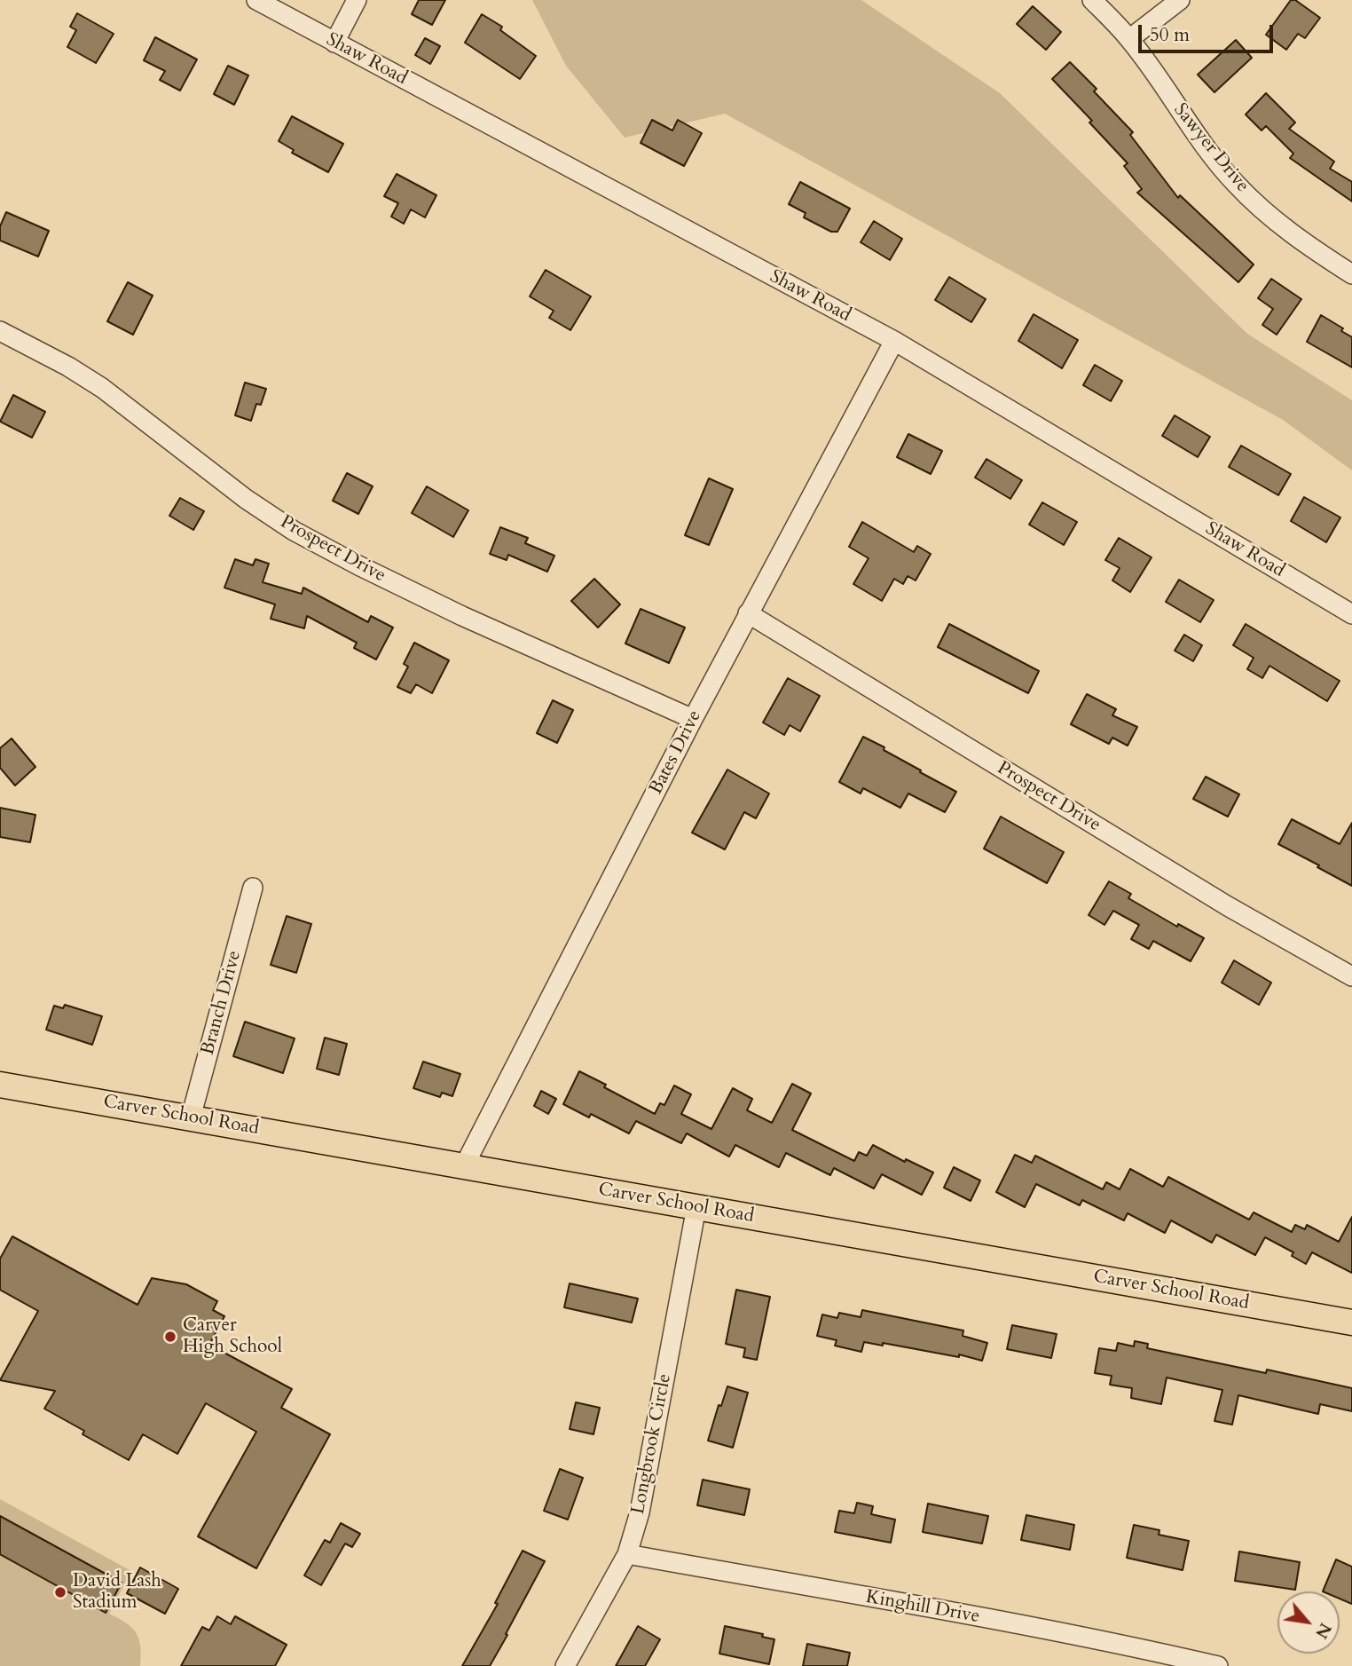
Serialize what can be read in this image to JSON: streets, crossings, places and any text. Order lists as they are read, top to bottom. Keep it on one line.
{"streets":{"main road":["Carver School Road"],"street":["Shaw Road","Sawyer Drive","Prospect Drive","Bates Drive","Branch Drive","Longbrook Circle","Kinghill Drive"]},"crossings":[["Shaw Road","Bates Drive"],["Prospect Drive","Bates Drive"],["Bates Drive","Carver School Road"],["Branch Drive","Carver School Road"],["Carver School Road","Longbrook Circle"],["Longbrook Circle","Kinghill Drive"]],"places":["Carver High School","David Lash Stadium"],"scale_bar":"50 m","north":"bottom right"}
